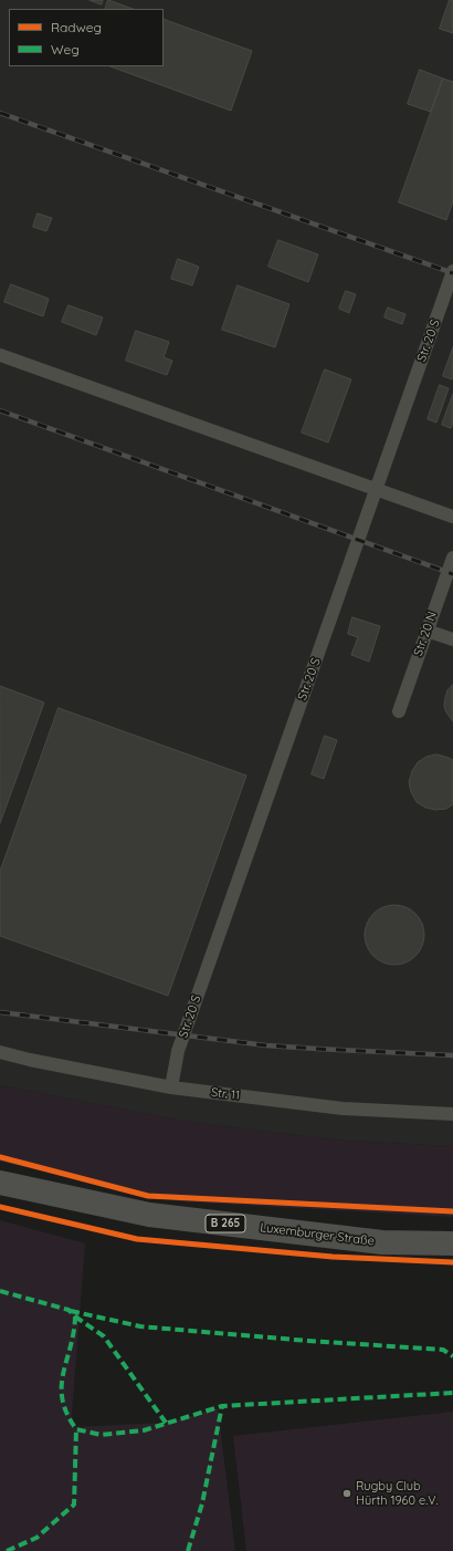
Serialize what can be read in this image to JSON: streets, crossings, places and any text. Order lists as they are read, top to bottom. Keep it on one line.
{"streets":{"main road":["B 265","Luxemburger Straße"],"lane":["Str. 20 S","Str. 20 N","Str. 11"]},"crossings":[["Str. 20 S","Str. 11"]],"places":["Rugby Club Hürth 1960 e.V."],"legend":["Radweg","Weg"]}
